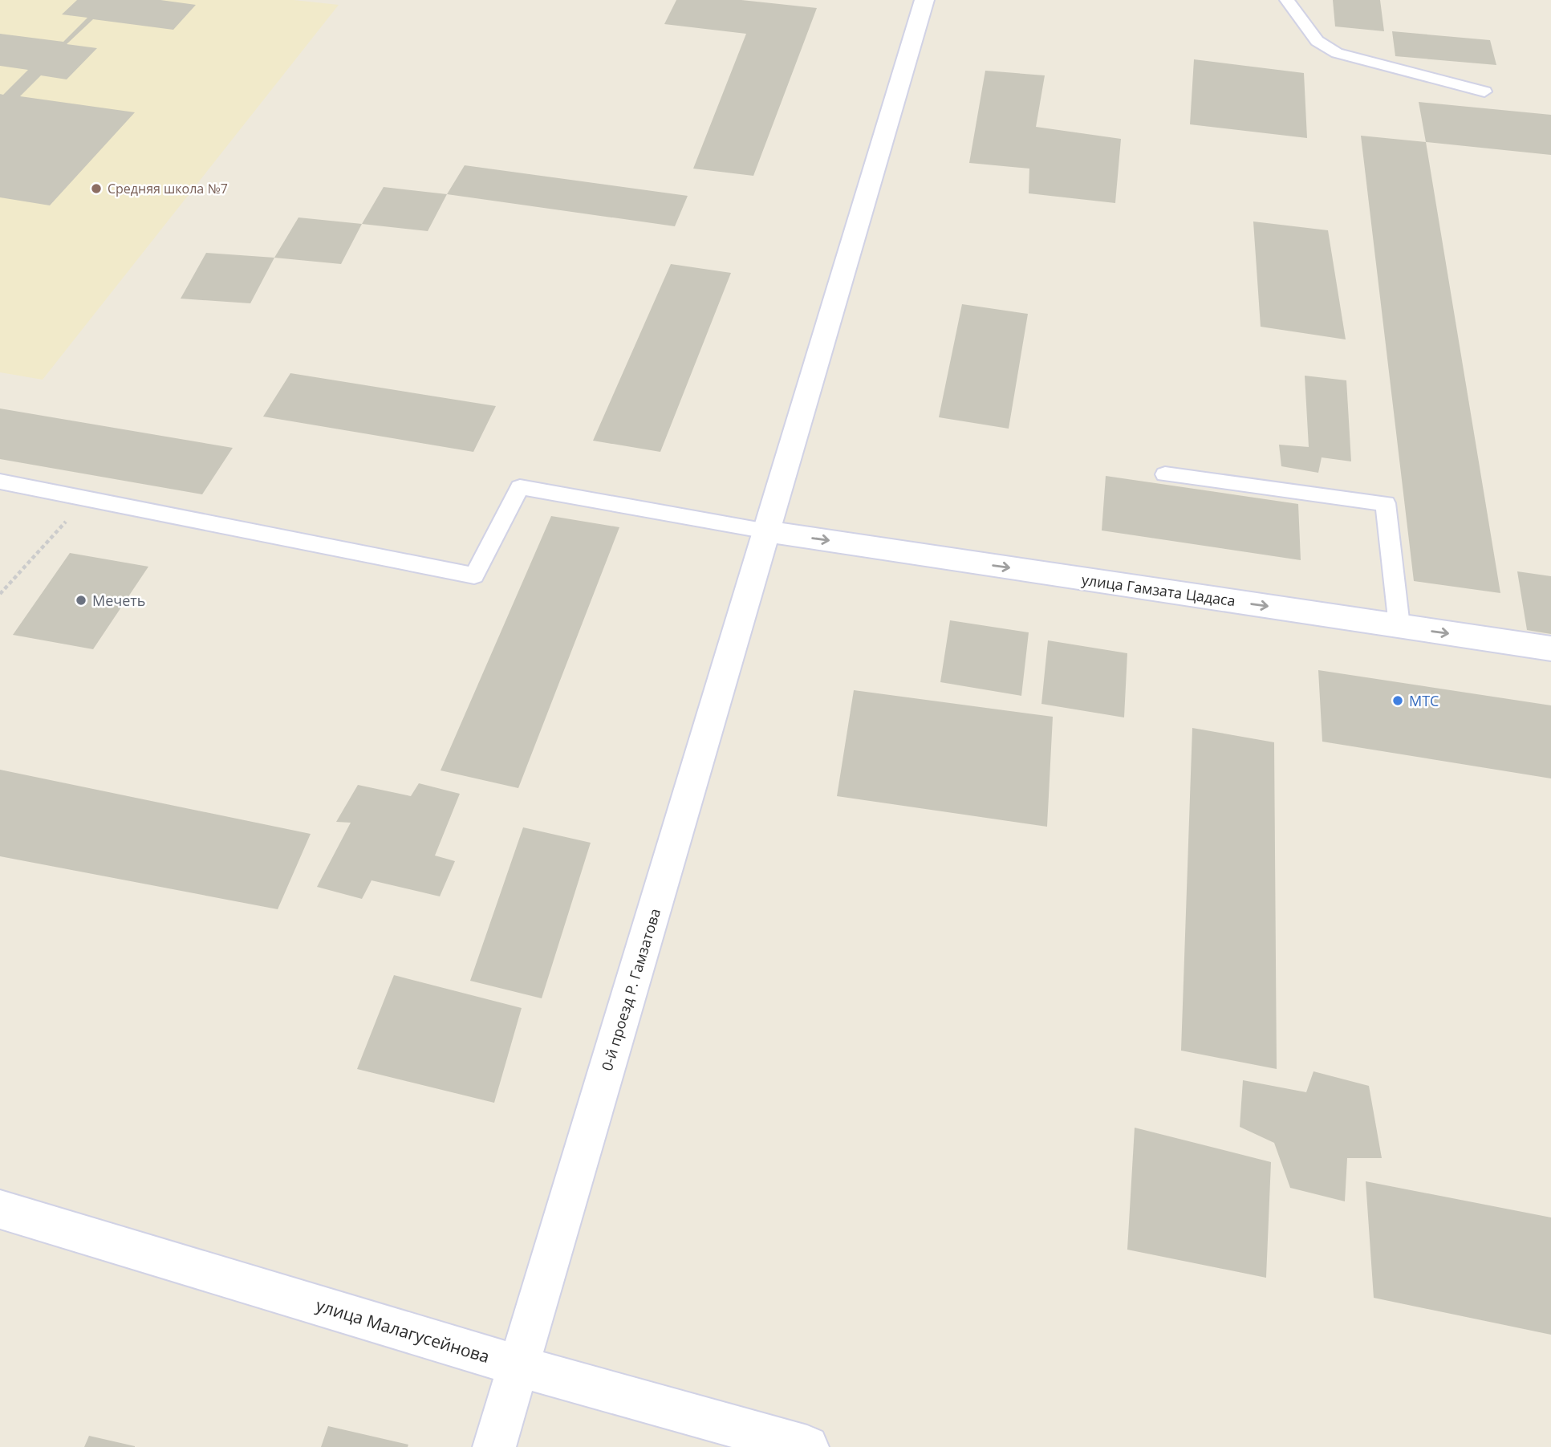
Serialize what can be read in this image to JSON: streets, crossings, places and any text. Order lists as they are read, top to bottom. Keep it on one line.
{"streets":{"street":["улица Гамзата Цадаса","0-й проезд Р. Гамзатова","улица Малагусейнова"]},"crossings":[["улица Гамзата Цадаса","0-й проезд Р. Гамзатова"],["0-й проезд Р. Гамзатова","улица Малагусейнова"]],"one_way":["улица Гамзата Цадаса"],"places":["Средняя школа №7","Мечеть","МТС"]}
